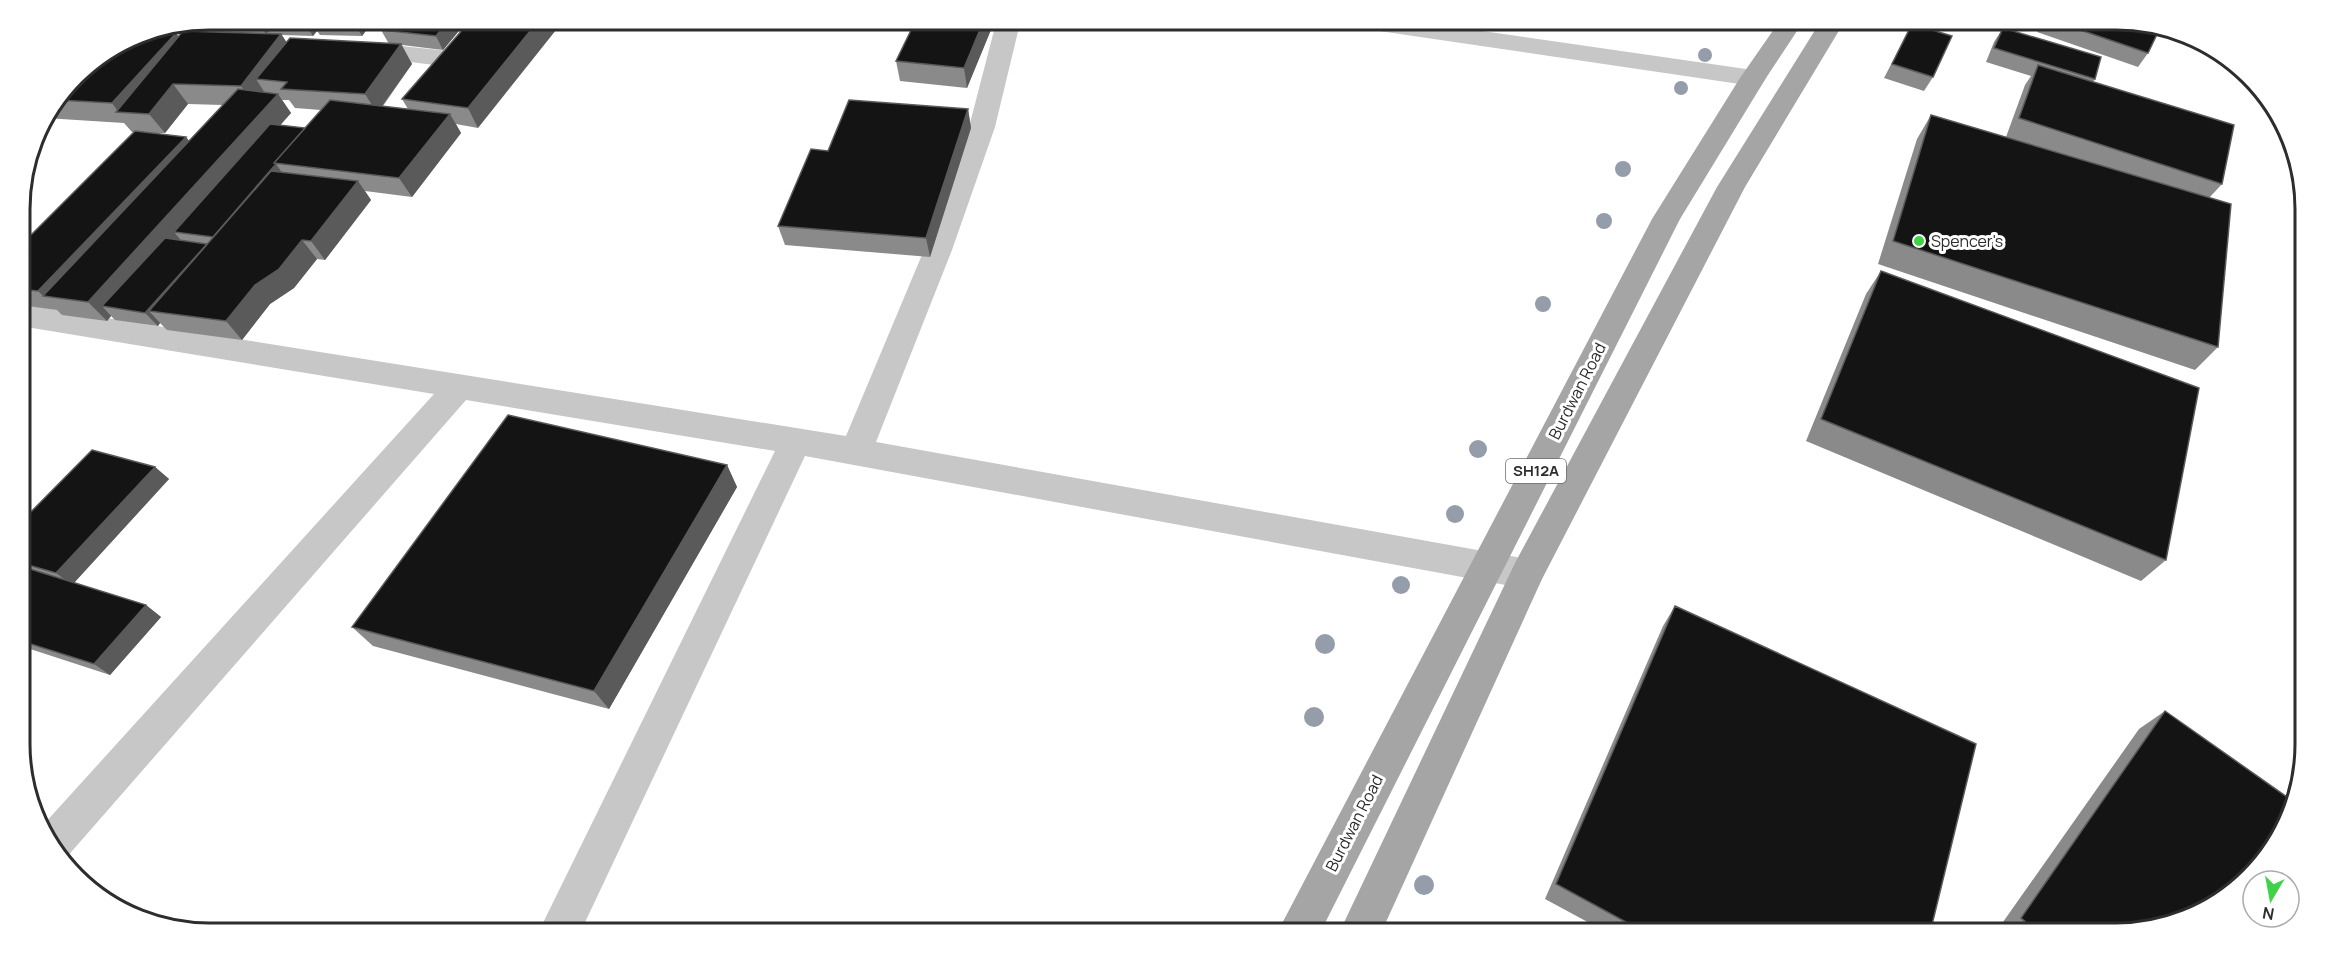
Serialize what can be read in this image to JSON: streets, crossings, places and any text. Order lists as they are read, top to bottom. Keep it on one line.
{"streets":{"main road":["Burdwan Road","SH12A"]},"places":["Spencer's"],"north":"bottom"}
